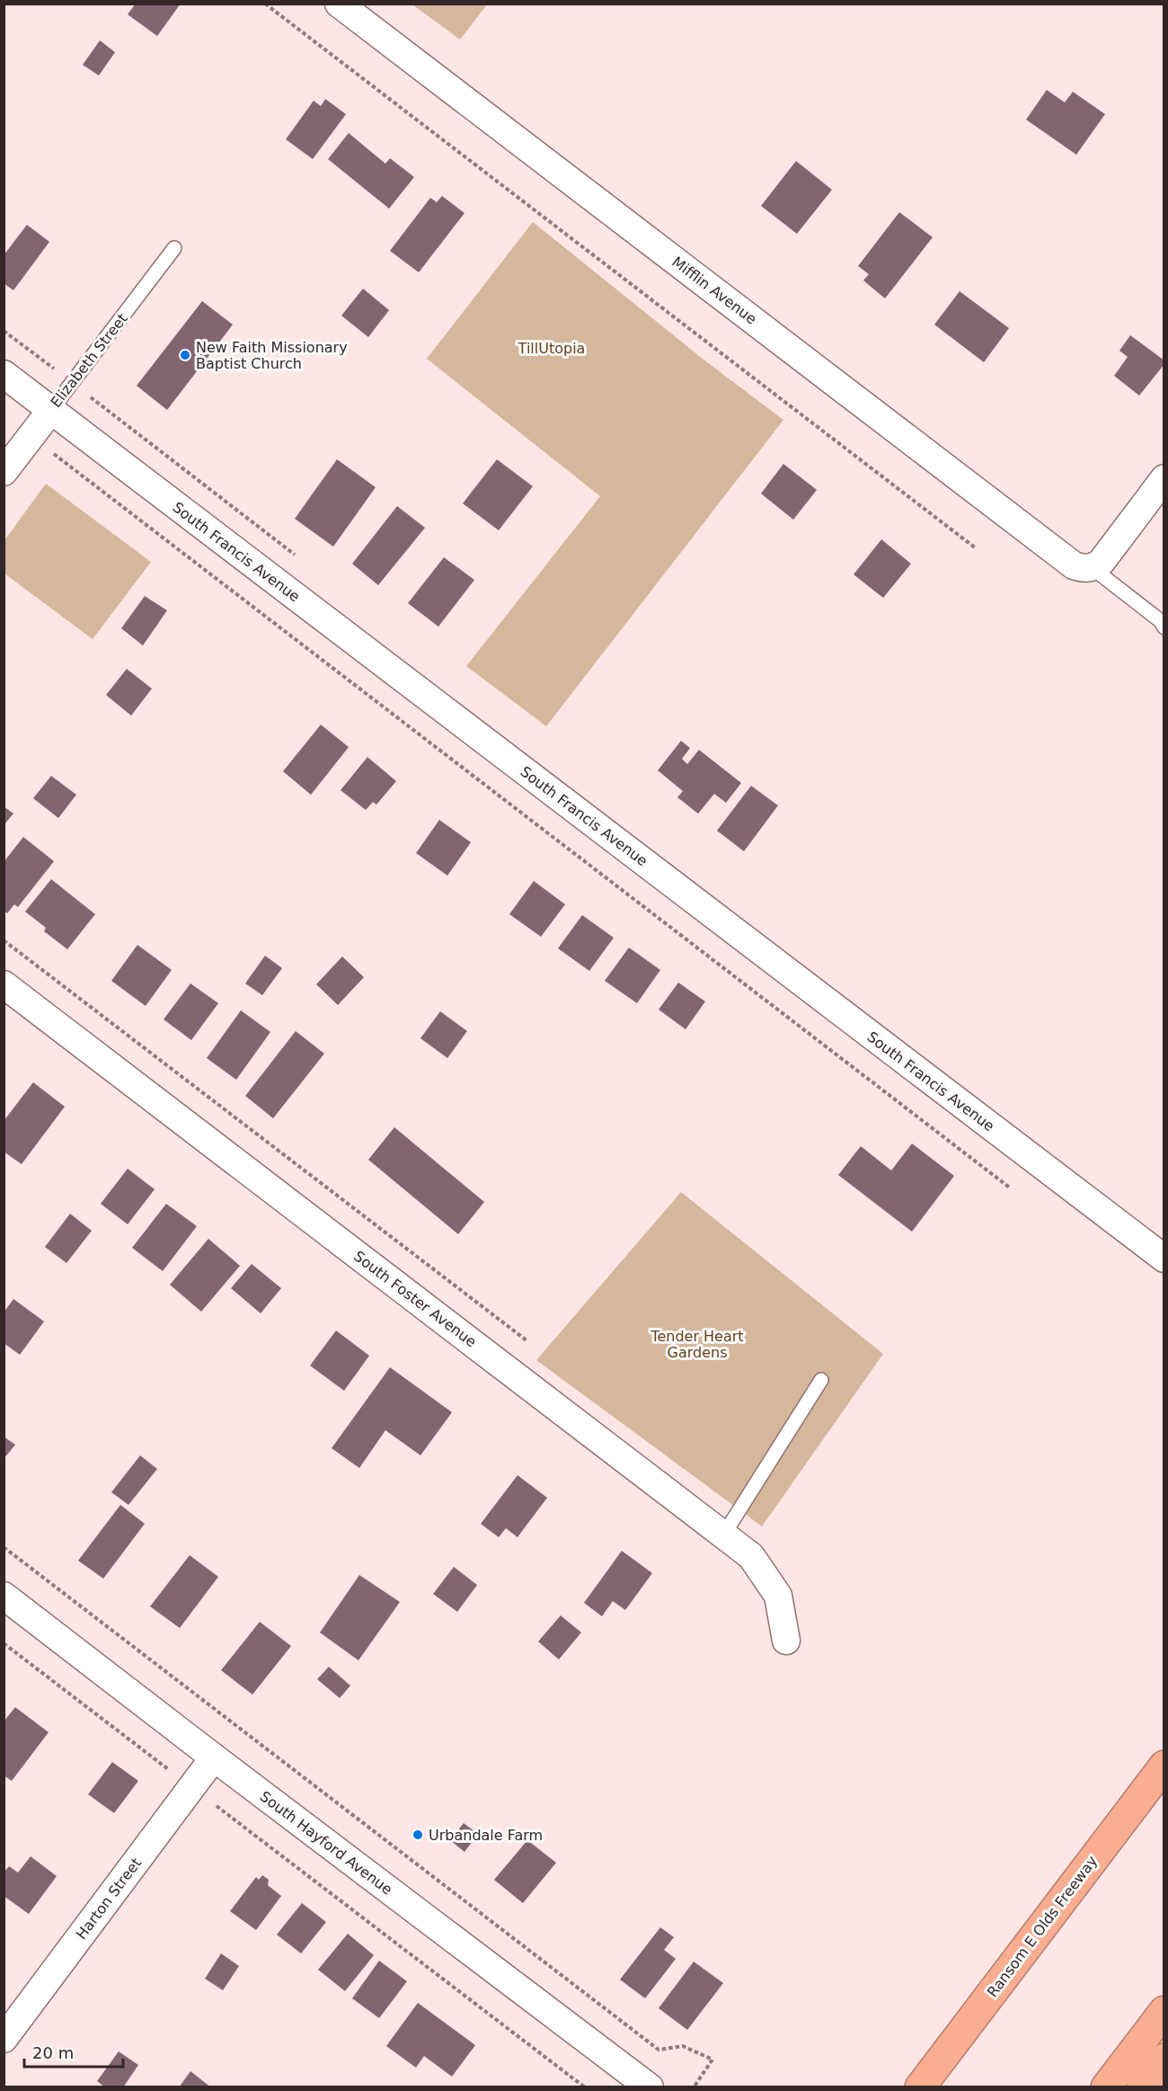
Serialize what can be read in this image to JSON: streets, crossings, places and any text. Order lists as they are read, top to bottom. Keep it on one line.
{"streets":{"highway":["Ransom E Olds Freeway"],"street":["Mifflin Avenue","Elizabeth Street","South Francis Avenue","South Foster Avenue","South Hayford Avenue","Harton Street"]},"crossings":[["Elizabeth Street","South Francis Avenue"],["South Hayford Avenue","Harton Street"]],"parks":["TillUtopia","Tender Heart Gardens"],"places":["New Faith Missionary Baptist Church","Urbandale Farm"],"scale_bar":"20 m"}
